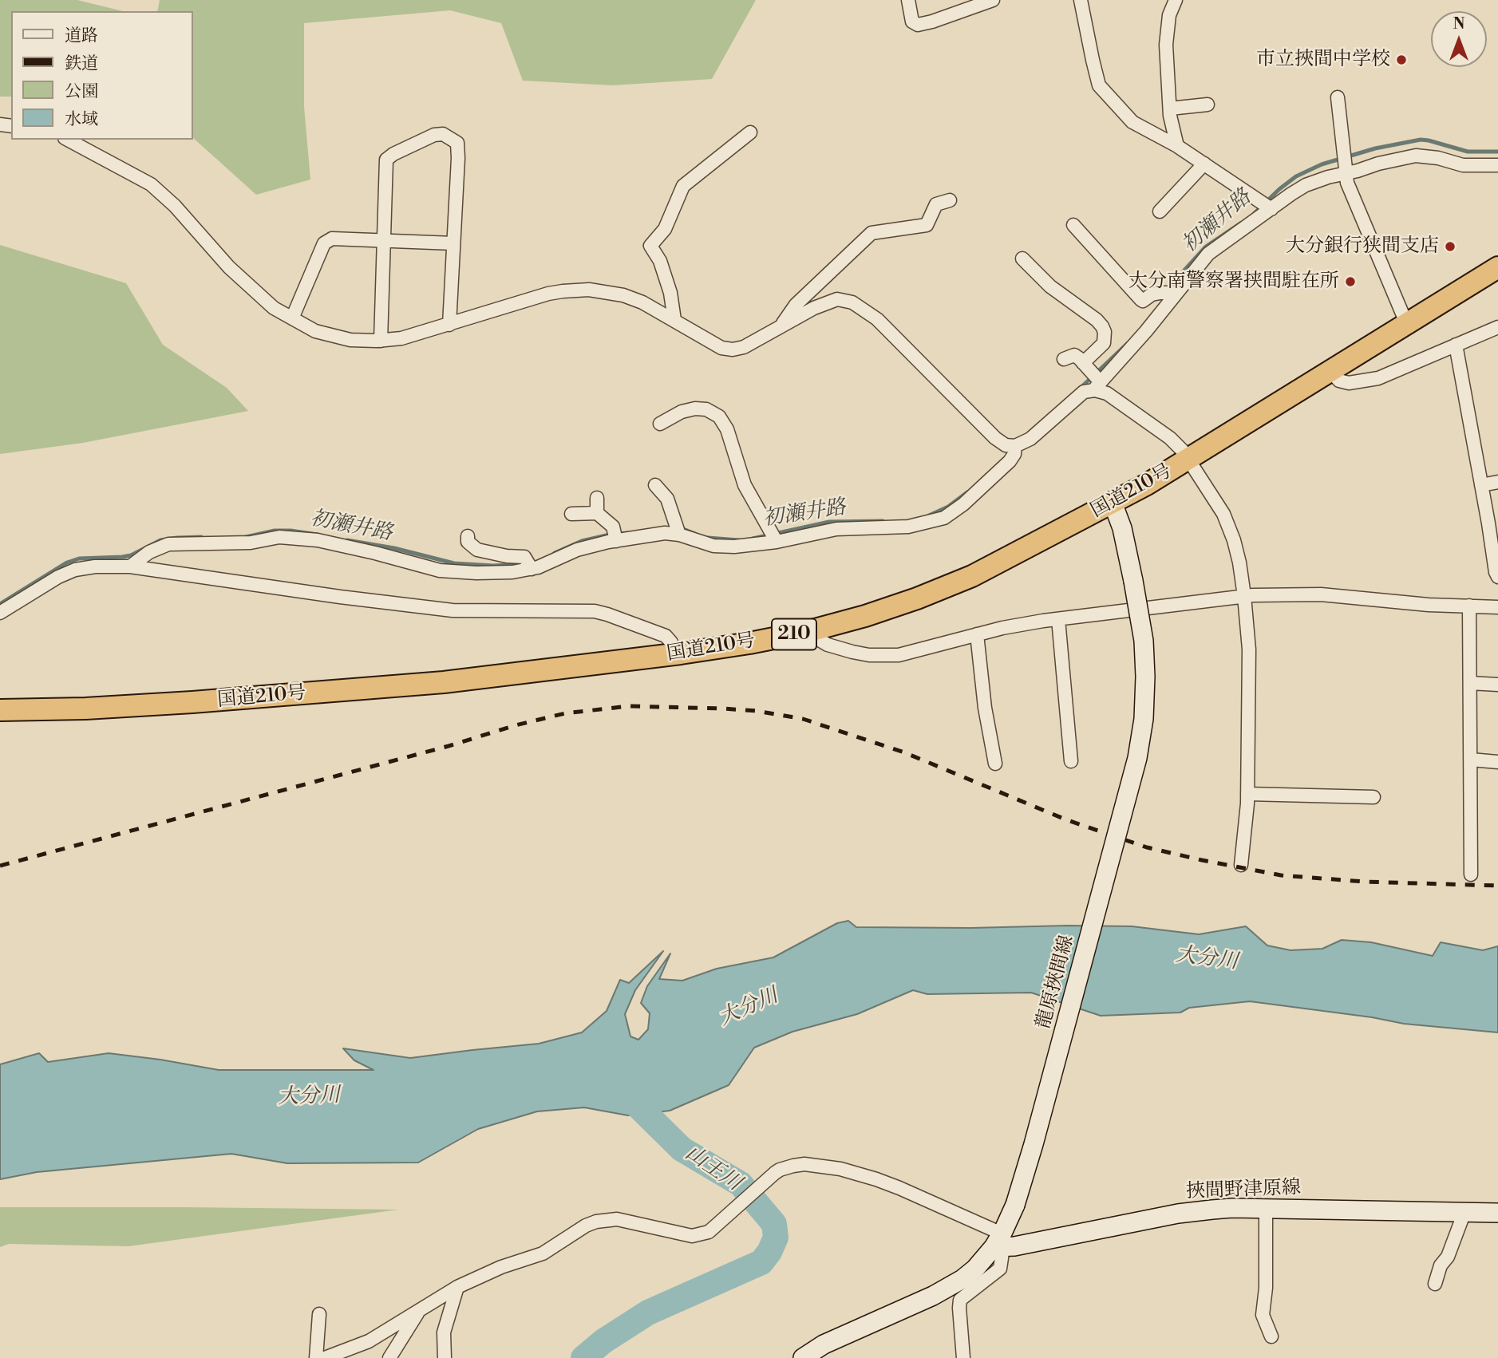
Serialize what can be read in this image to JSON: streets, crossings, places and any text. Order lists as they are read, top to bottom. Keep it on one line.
{"streets":{"highway":["国道210号","210"],"main road":["龍原挾間線","挾間野津原線"]},"crossings":[["国道210号","龍原挾間線"],["龍原挾間線","挾間野津原線"]],"water":["初瀬井路","大分川","山王川"],"places":["市立挾間中学校","大分銀行狭間支店","大分南警察署挟間駐在所"],"legend":["道路","鉄道","公園","水域"],"north":"top"}
